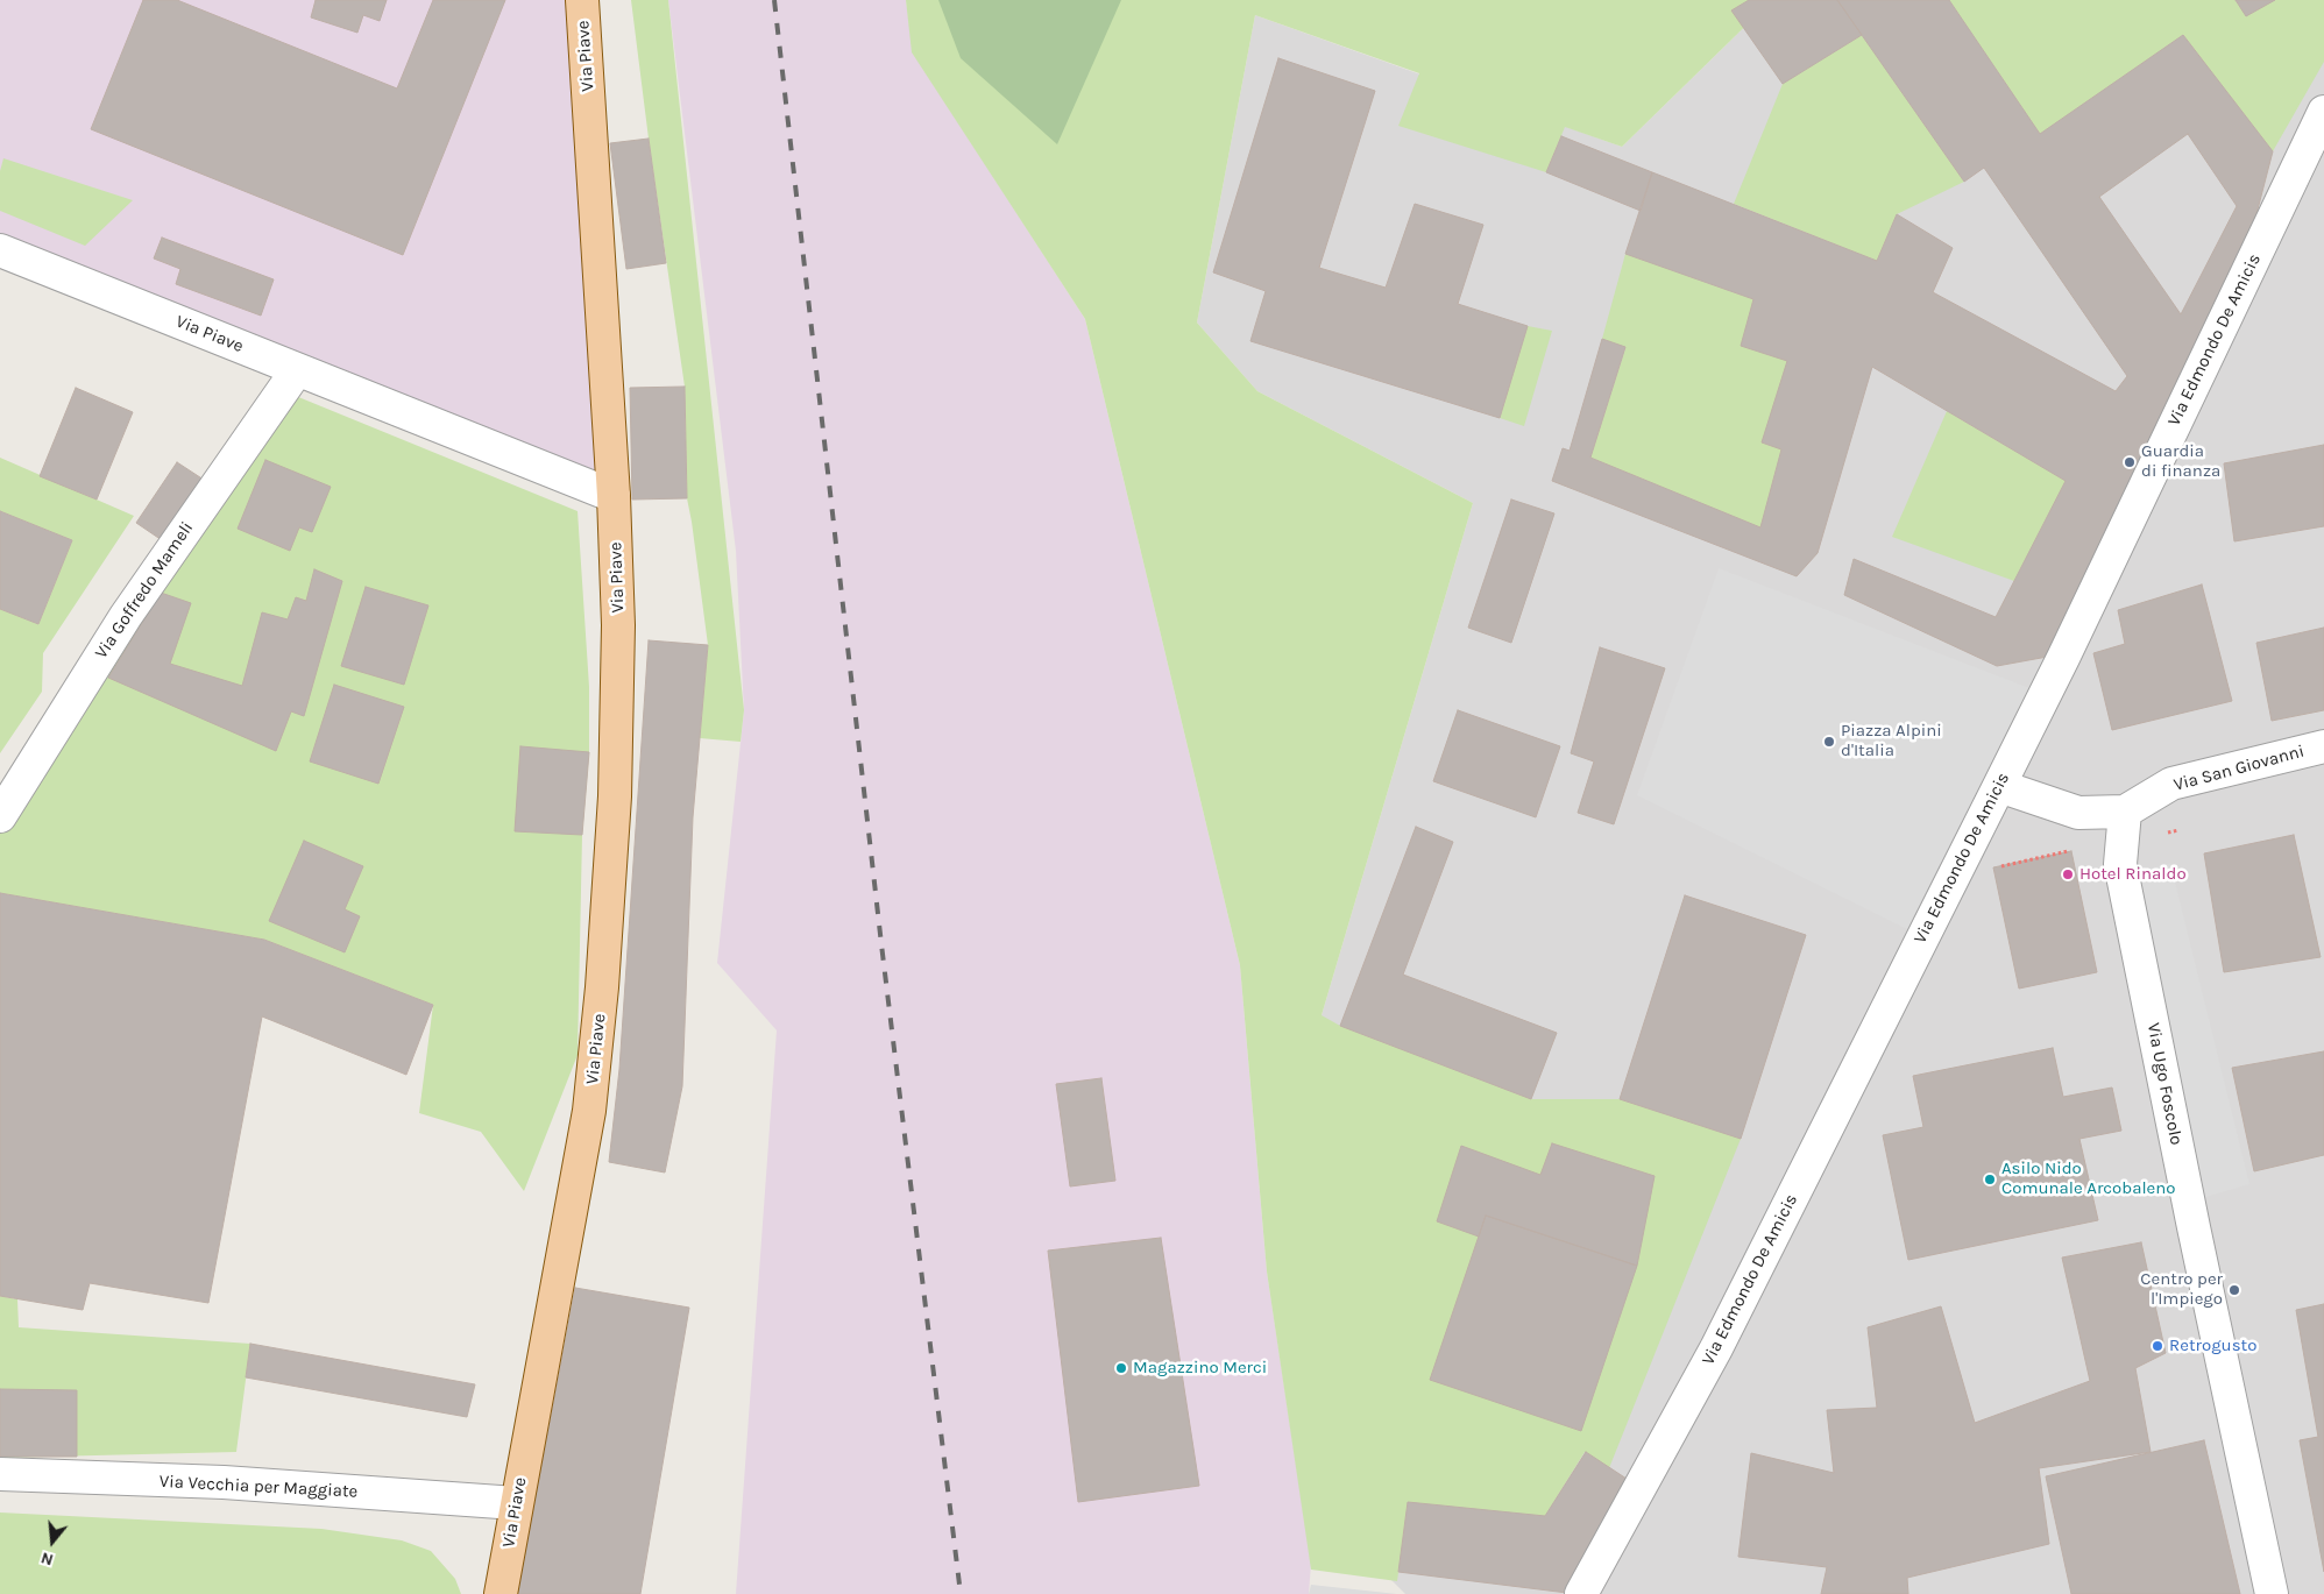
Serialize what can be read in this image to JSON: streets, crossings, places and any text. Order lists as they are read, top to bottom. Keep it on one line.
{"streets":{"main road":["Via Piave"],"street":["Via Edmondo De Amicis","Via Goffredo Mameli","Via San Giovanni","Via Ugo Foscolo","Via Vecchia per Maggiate"]},"crossings":[["Via Piave","Via Goffredo Mameli"],["Via Piave","Via Vecchia per Maggiate"],["Via San Giovanni","Via Ugo Foscolo"]],"places":["Guardia di finanza","Piazza Alpini d'Italia","Hotel Rinaldo","Asilo Nido Comunale Arcobaleno","Centro per l'Impiego","Retrogusto","Magazzino Merci"],"north":"bottom"}
